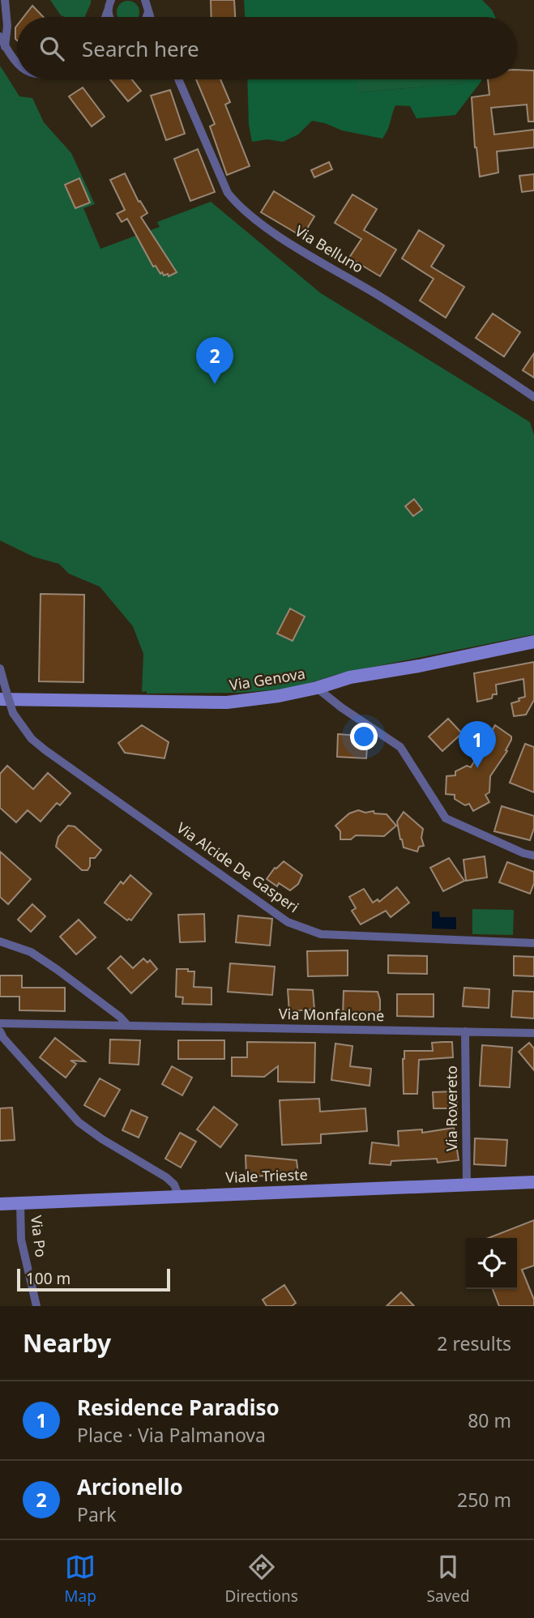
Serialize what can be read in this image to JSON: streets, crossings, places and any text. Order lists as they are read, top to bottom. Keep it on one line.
{"streets":{"main road":["Via Genova","Viale Trieste"],"street":["Via Belluno","Via Alcide De Gasperi","Via Monfalcone","Via Rovereto","Via Po"]},"crossings":[["Via Genova","Via Alcide De Gasperi"],["Via Monfalcone","Via Rovereto"],["Via Rovereto","Viale Trieste"],["Viale Trieste","Via Po"]],"scale_bar":"100 m","page":{"search":"Search here","pins":["2","1"],"scale":"100 m","heading":["Nearby","2 results"],"list":[{"mark":"1","name":"Residence Paradiso","note":"Place · Via Palmanova","value":"80 m"},{"mark":"2","name":"Arcionello","note":"Park","value":"250 m"}],"nav":["Map","Directions","Saved"]}}
